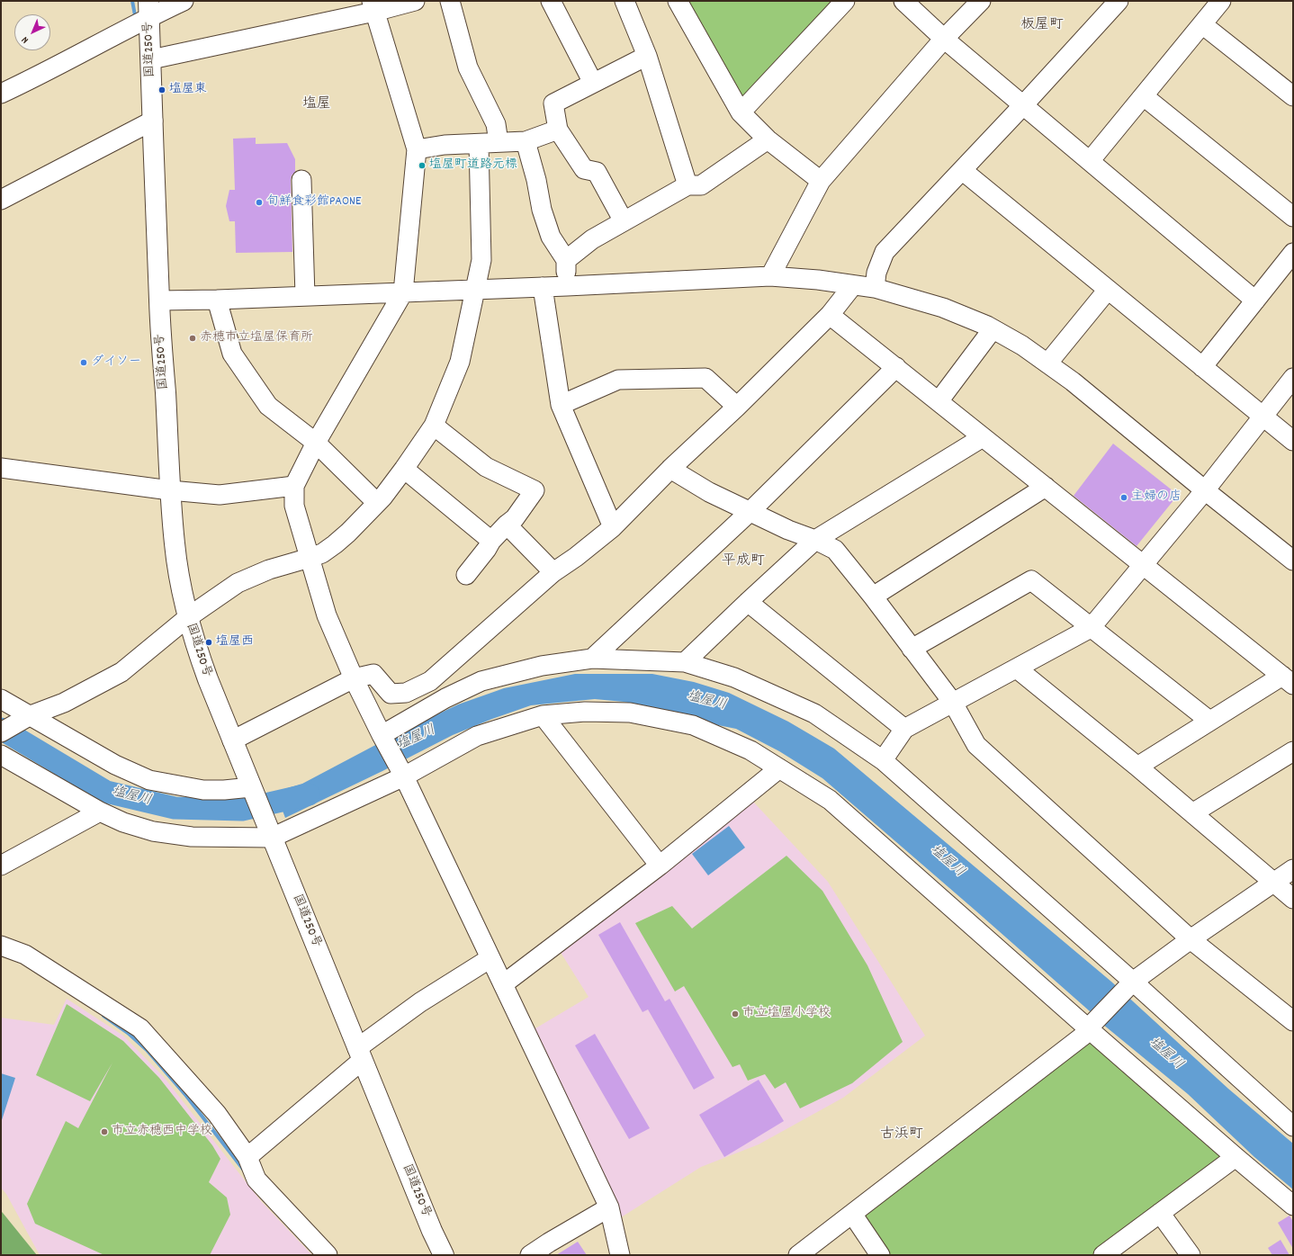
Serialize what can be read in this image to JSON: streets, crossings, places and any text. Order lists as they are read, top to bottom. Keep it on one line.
{"streets":{"highway":["国道250号"]},"districts":["板屋町","塩屋","平成町","古浜町"],"water":["塩屋川"],"places":["塩屋東","塩屋町道路元標","旬鮮食彩館PAONE","赤穂市立塩屋保育所","ダイソー","主婦の店","塩屋西","市立塩屋小学校","市立赤穂西中学校"],"north":"bottom left"}
